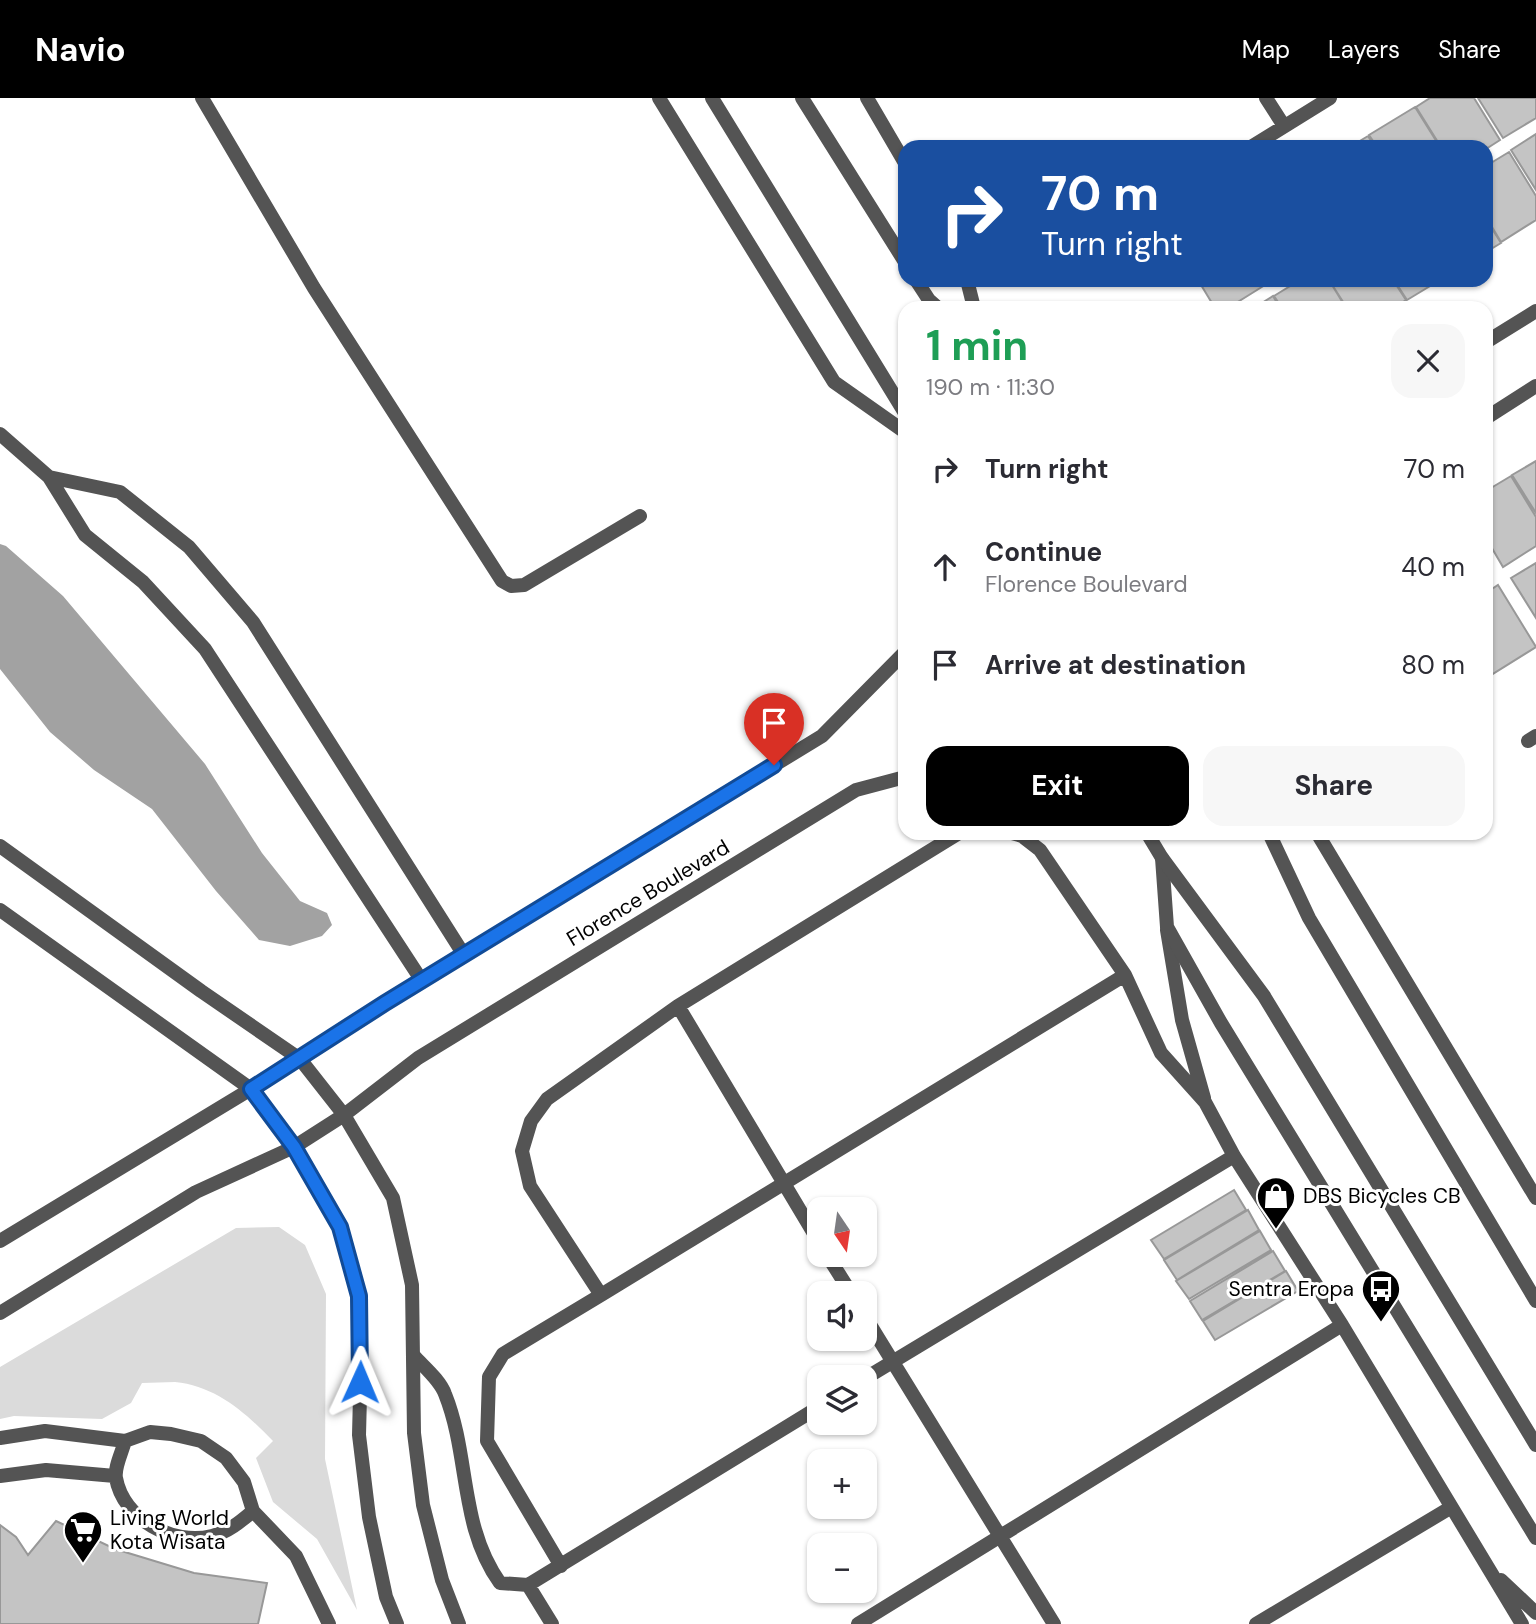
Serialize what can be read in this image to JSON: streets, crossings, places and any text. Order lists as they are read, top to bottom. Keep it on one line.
{"streets":{"street":["Florence Boulevard"]},"places":{"shop":["DBS Bicycles CB"],"bus stop":["Sentra Eropa"],"supermarket":["Living World Kota Wisata"]},"north":"bottom","page":{"header":"Navio","nav":["Map","Layers","Share"],"turn":["70 m","Turn right"],"heading":["1 min","190 m · 11:30"],"list":[{"name":"Turn right","value":"70 m"},{"name":"Continue","note":"Florence Boulevard","value":"40 m"},{"name":"Arrive at destination","value":"80 m"}],"buttons":["Exit","Share"],"map_buttons":["+","−"]}}
